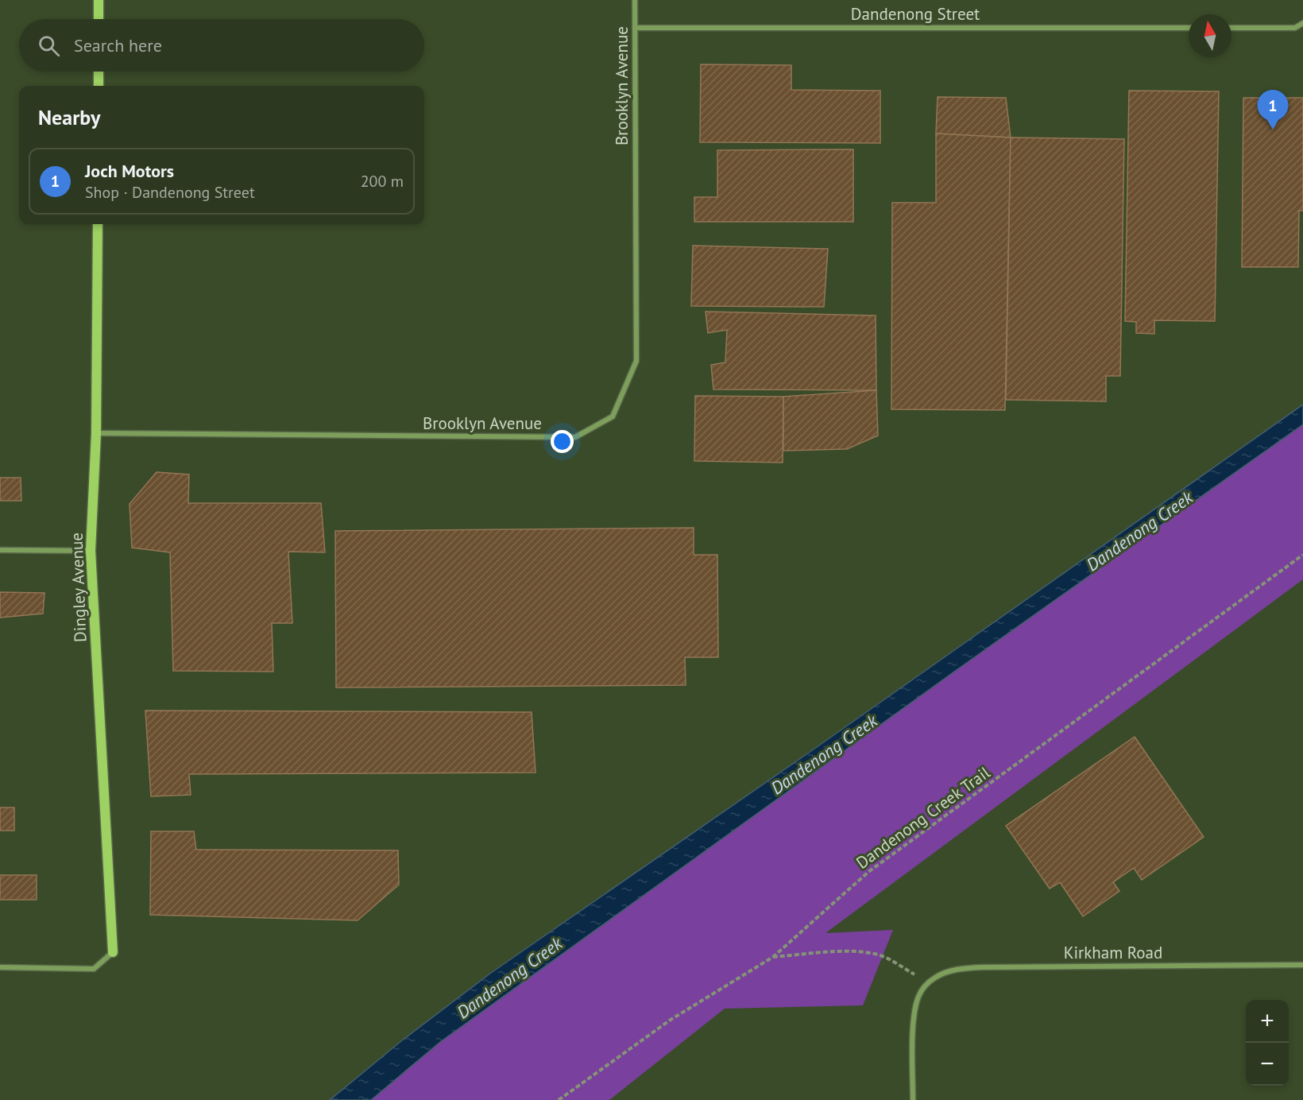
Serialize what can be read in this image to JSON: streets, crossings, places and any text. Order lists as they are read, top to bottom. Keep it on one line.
{"streets":{"street":["Dandenong Street","Brooklyn Avenue","Dingley Avenue","Kirkham Road"],"path":["Dandenong Creek Trail"]},"crossings":[["Dandenong Street","Brooklyn Avenue"],["Brooklyn Avenue","Dingley Avenue"]],"water":["Dandenong Creek"],"north":"top","page":{"search":"Search here","heading":"Nearby","pins":"1","list":[{"mark":"1","name":"Joch Motors","note":"Shop · Dandenong Street","value":"200 m"}],"map_buttons":["+","−"]}}
